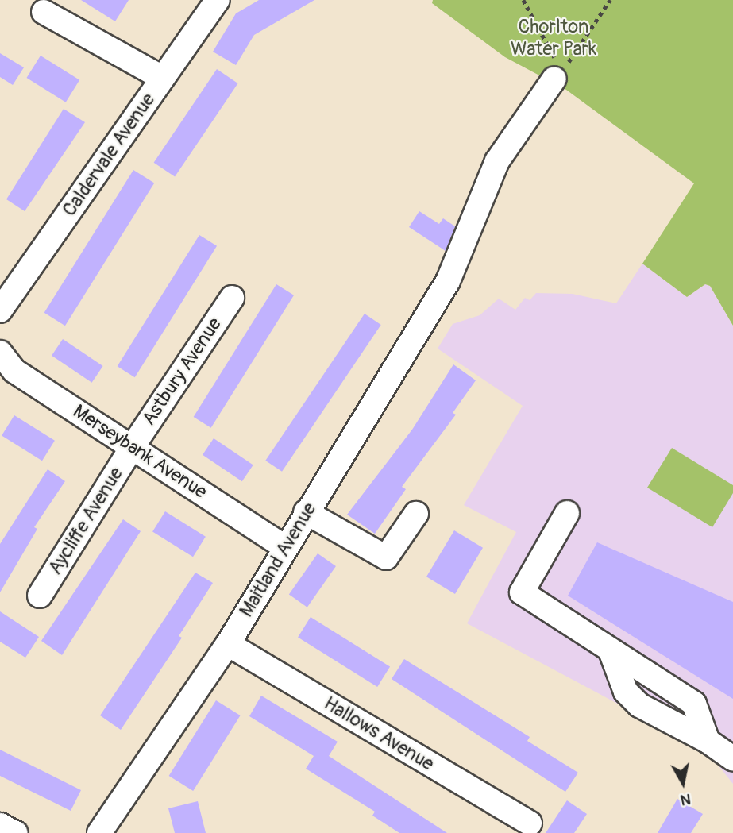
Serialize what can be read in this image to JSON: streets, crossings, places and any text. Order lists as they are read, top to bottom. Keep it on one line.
{"streets":{"street":["Caldervale Avenue","Astbury Avenue","Merseybank Avenue","Aycliffe Avenue","Maitland Avenue","Hallows Avenue"]},"crossings":[["Astbury Avenue","Merseybank Avenue"],["Astbury Avenue","Aycliffe Avenue"],["Merseybank Avenue","Aycliffe Avenue"],["Merseybank Avenue","Maitland Avenue"],["Maitland Avenue","Hallows Avenue"]],"parks":["Chorlton Water Park"],"north":"bottom"}
